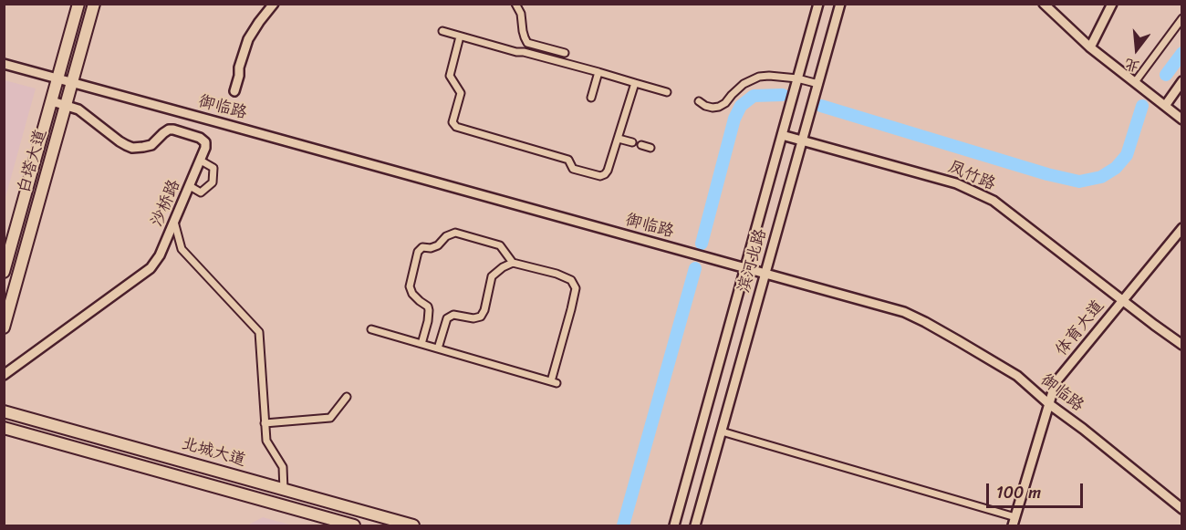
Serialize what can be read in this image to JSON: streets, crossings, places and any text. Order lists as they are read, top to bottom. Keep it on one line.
{"streets":{"highway":["白塔大道","北城大道"],"street":["御临路","凤竹路","沙桥路","滨河北路","体育大道"]},"crossings":[["御临路","白塔大道"],["御临路","滨河北路"],["御临路","体育大道"],["白塔大道","沙桥路"],["凤竹路","滨河北路"],["凤竹路","体育大道"]],"scale_bar":"100 m","north":"bottom"}
